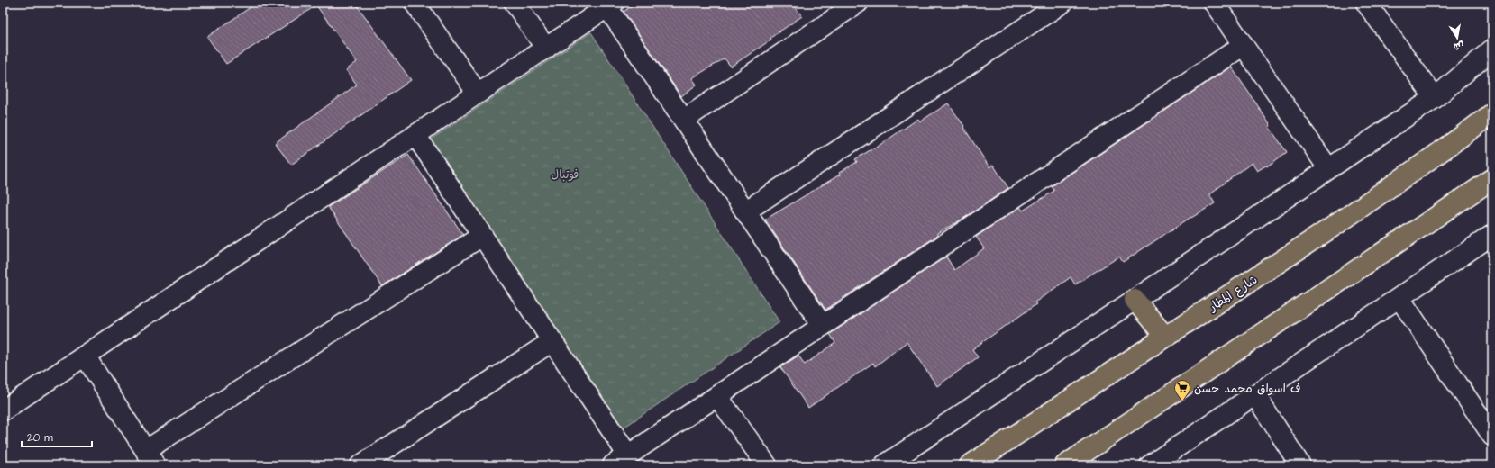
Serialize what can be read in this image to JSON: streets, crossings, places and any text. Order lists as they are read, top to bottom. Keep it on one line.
{"streets":{"main road":["شارع المطار"]},"parks":["فوتبال"],"places":{"supermarket":["ف اسواق محمد حسن"]},"scale_bar":"20 m","north":"bottom"}
